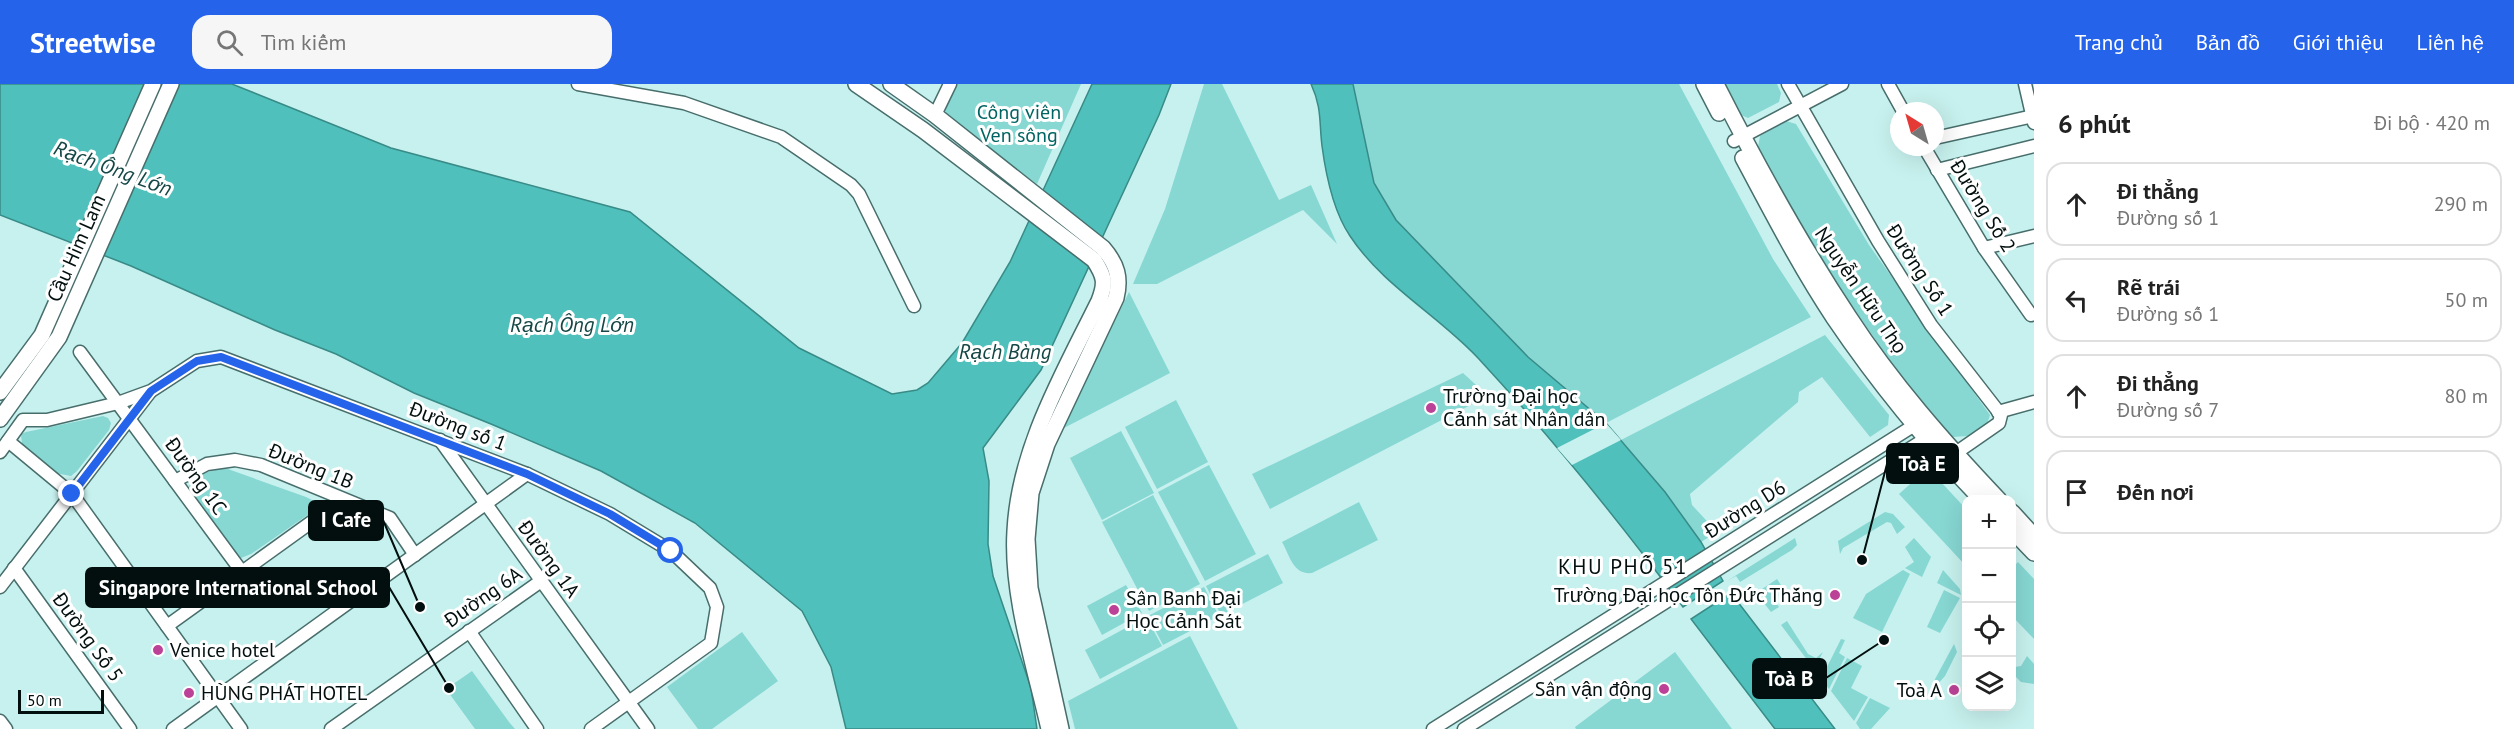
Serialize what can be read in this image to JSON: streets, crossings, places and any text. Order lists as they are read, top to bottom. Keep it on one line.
{"streets":{"main road":["Cầu Him Lam","Nguyễn Hữu Thọ"],"street":["Đường Số 2","Đường Số 1","Đường số 1","Đường 1B","Đường 1C","Đường D6","Đường 1A","Đường 6A","Đường Số 5"]},"crossings":[["Nguyễn Hữu Thọ","Đường D6"],["Đường số 1","Đường 1C"],["Đường số 1","Đường 1A"],["Đường 1B","Đường 1C"],["Đường 1A","Đường 6A"]],"districts":["KHU PHỐ 51"],"water":["Rạch Ông Lớn","Rạch Bàng"],"parks":["Công viên Ven sông"],"places":["Trường Đại học Cảnh sát Nhân dân","Toà E","Trường Đại học Tôn Đức Thắng","I Cafe","Sân Banh Đại Học Cảnh Sát","Toà B","Venice hotel","Singapore International School","Sân vận động","Toà A","HÙNG PHÁT HOTEL"],"scale_bar":"50 m","north":"top left","page":{"header":"Streetwise","search":"Tìm kiếm","nav":["Trang chủ","Bản đồ","Giới thiệu","Liên hệ"],"heading":["6 phút","Đi bộ · 420 m"],"list":[["Đi thẳng","Đường số 1","290 m"],["Rẽ trái","Đường số 1","50 m"],["Đi thẳng","Đường số 7","80 m"],"Đến nơi"],"map_buttons":["+","−"],"scale":"50 m"}}
